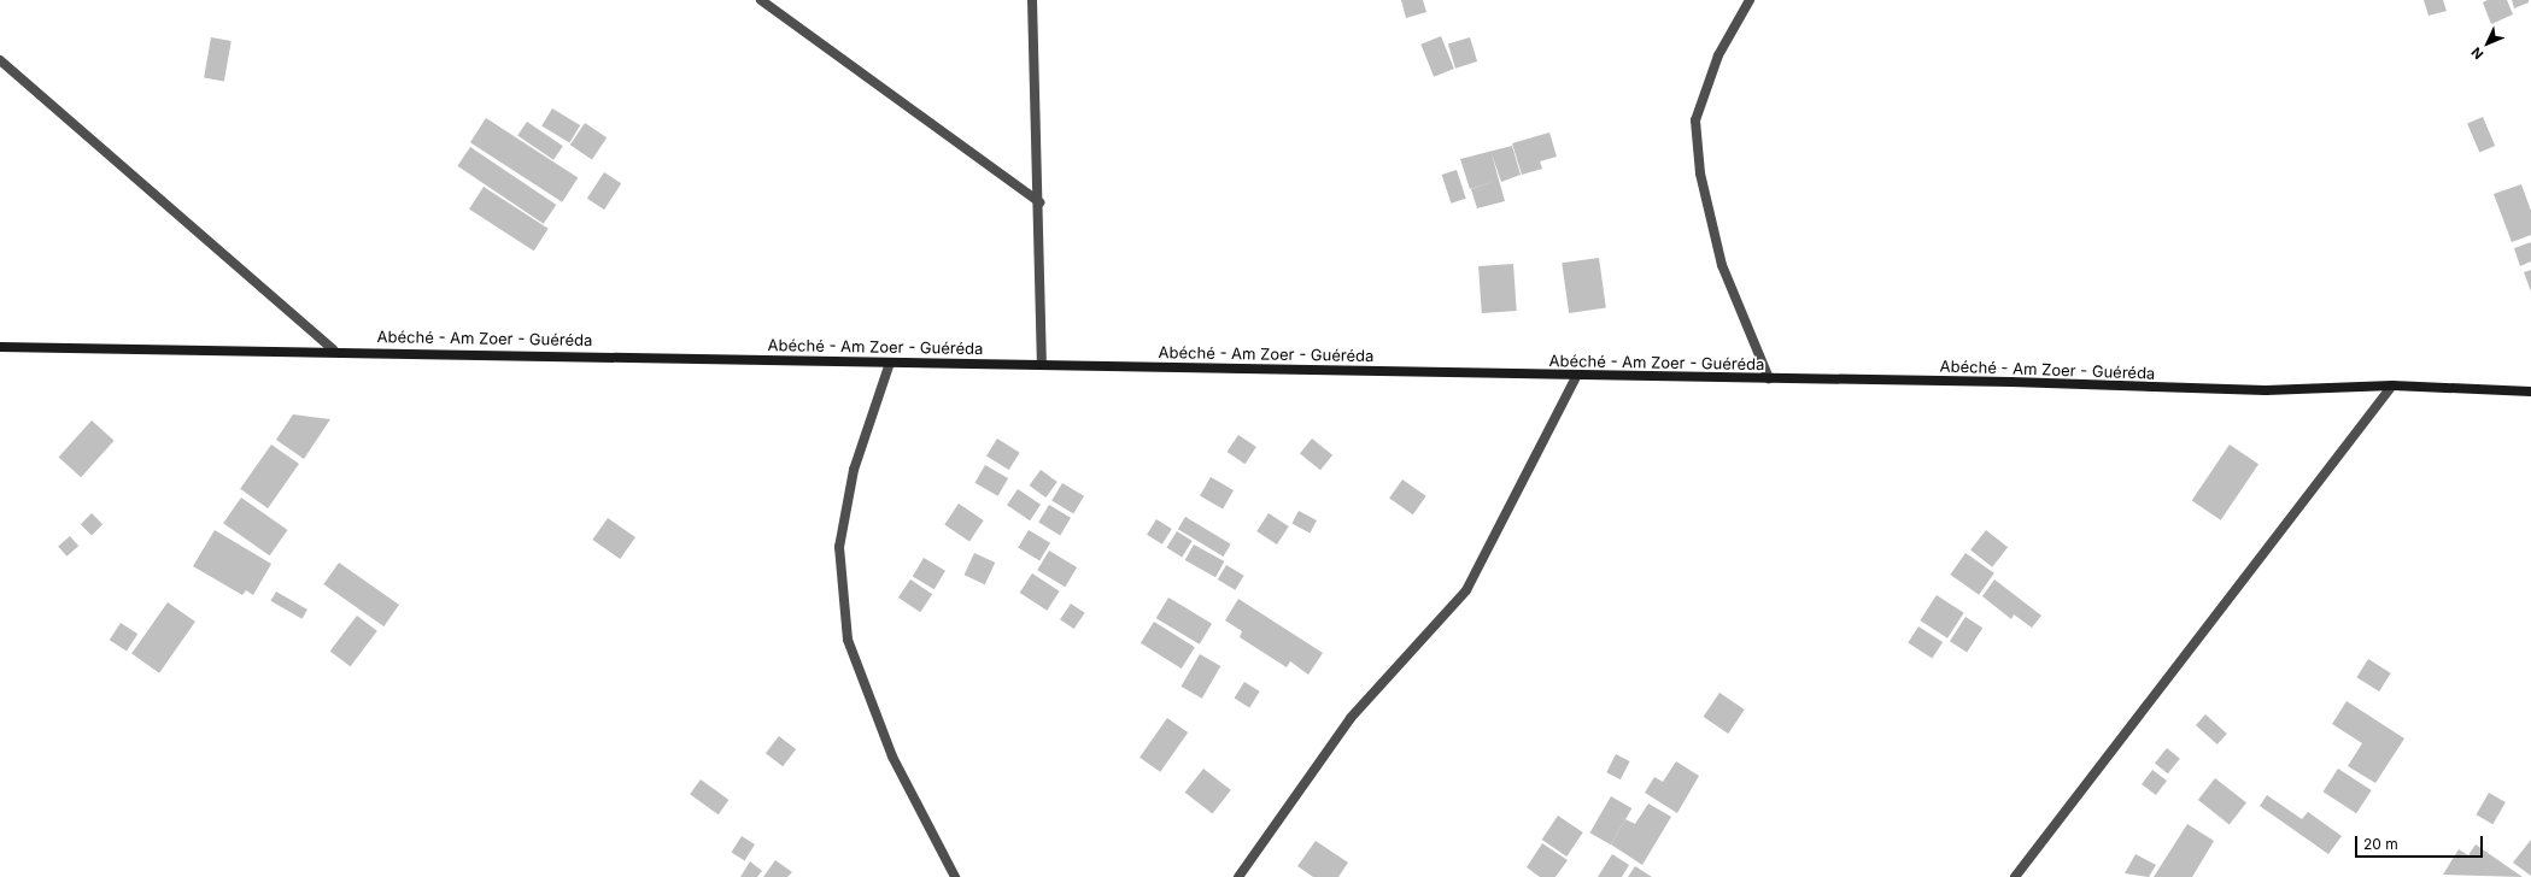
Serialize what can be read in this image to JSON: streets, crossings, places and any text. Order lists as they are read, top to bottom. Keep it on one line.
{"streets":{"main road":["Abéché - Am Zoer - Guéréda"]},"scale_bar":"20 m","north":"bottom left"}
